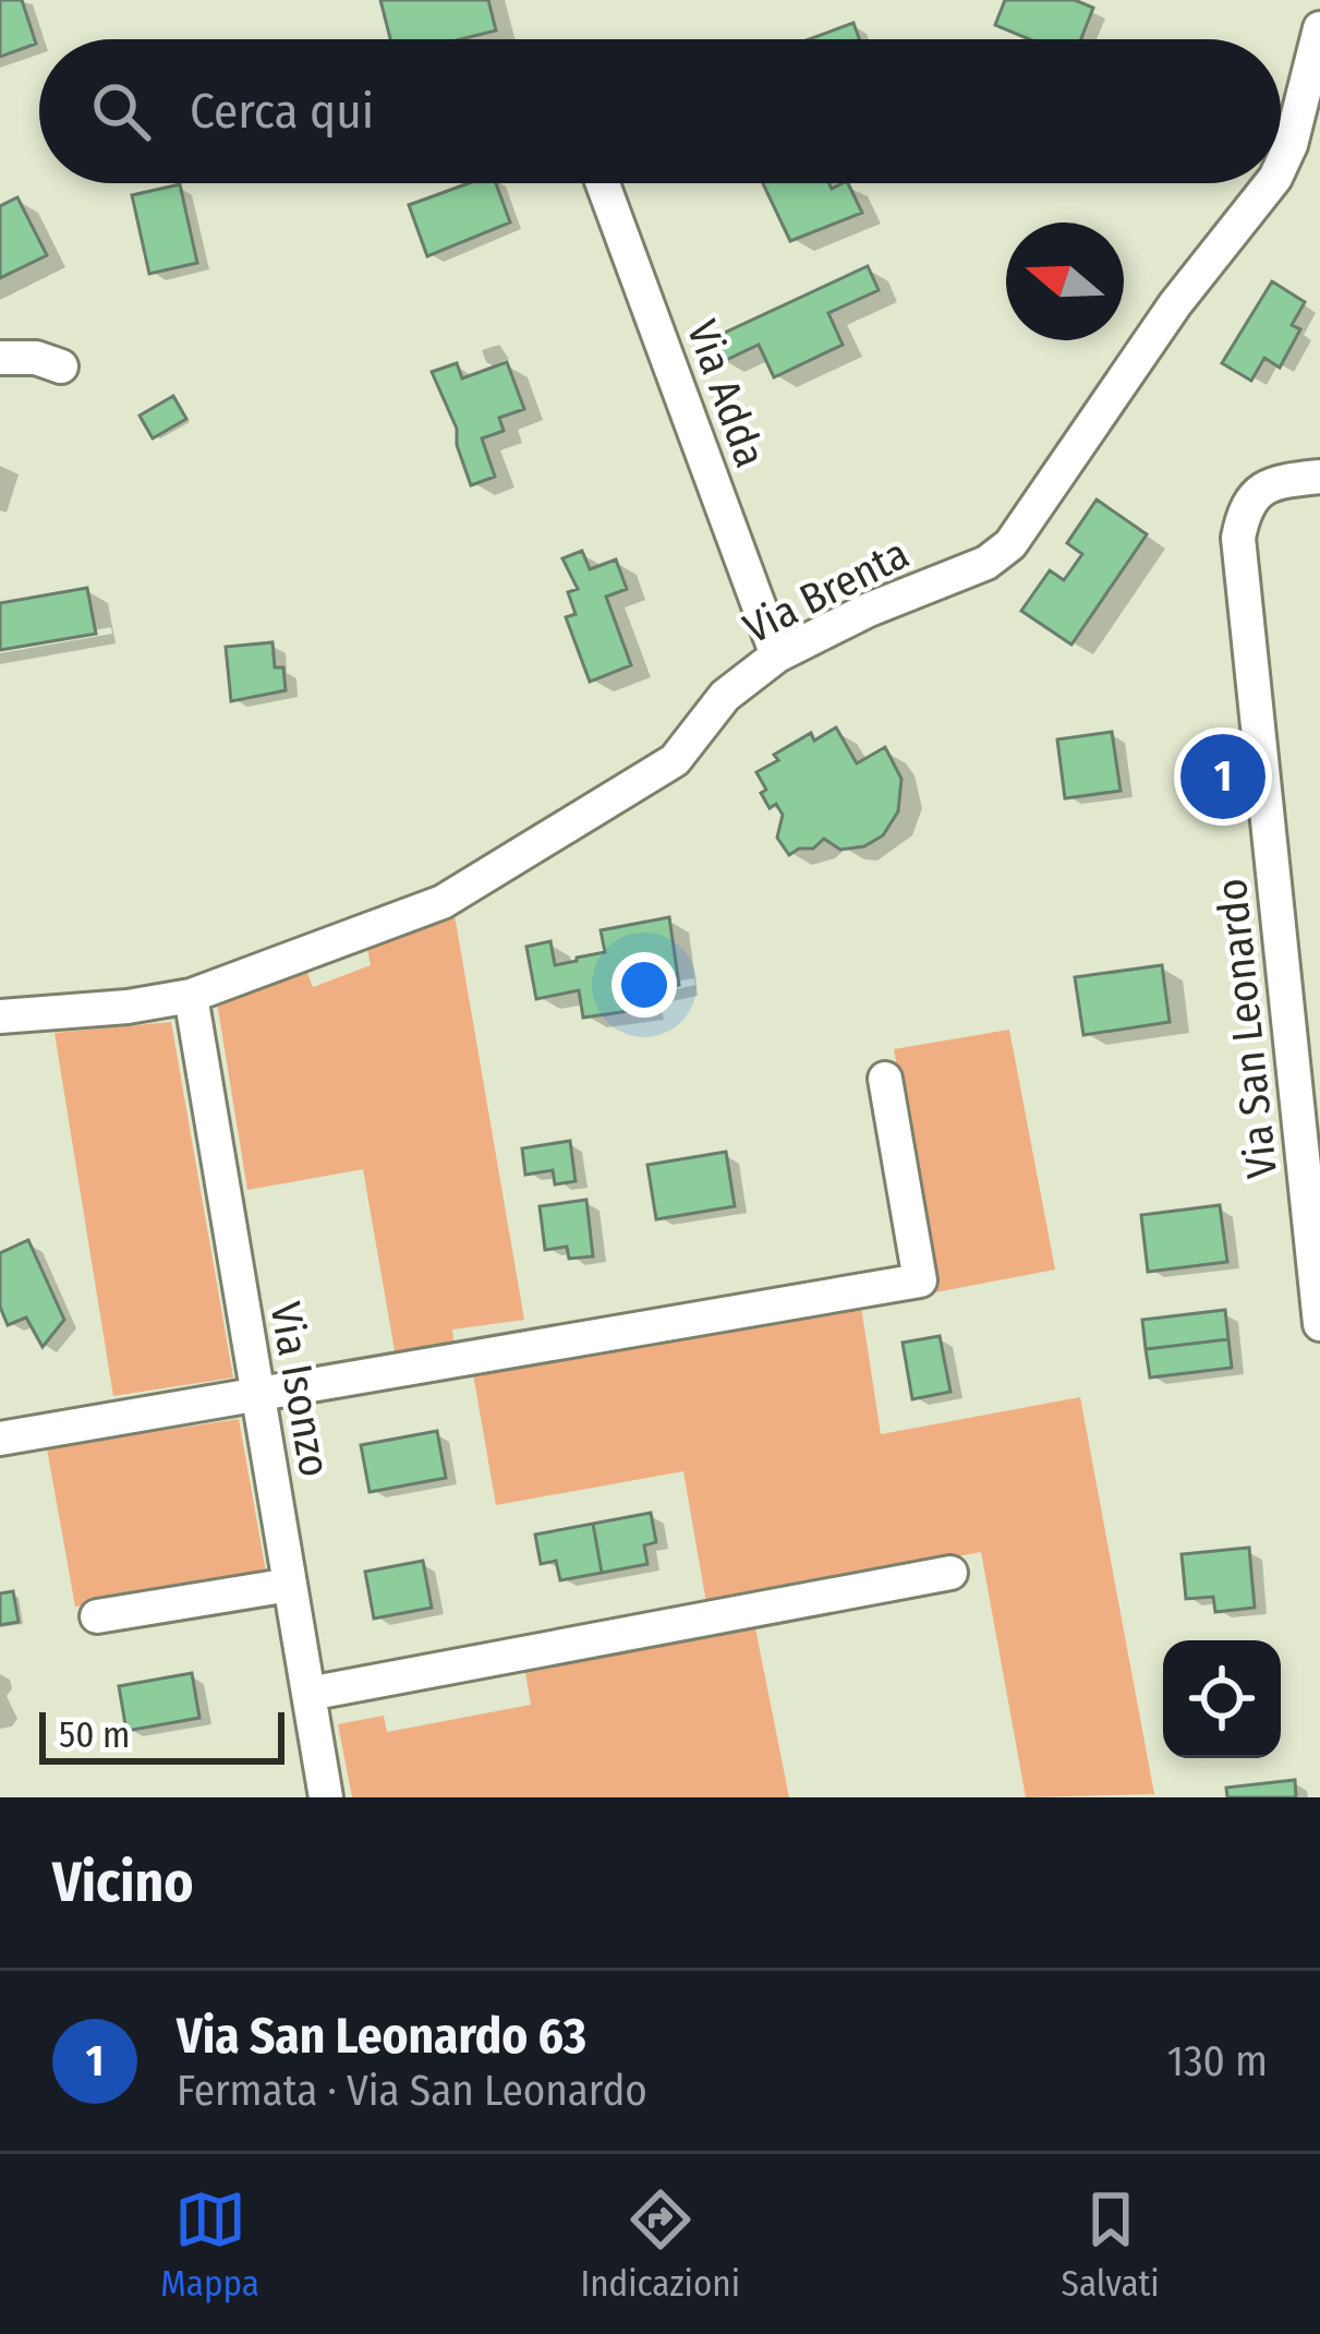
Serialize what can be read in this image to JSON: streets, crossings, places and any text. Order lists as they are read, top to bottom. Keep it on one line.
{"streets":{"street":["Via Adda","Via Brenta","Via San Leonardo","Via Isonzo"]},"crossings":[["Via Adda","Via Brenta"],["Via Brenta","Via Isonzo"]],"scale_bar":"50 m","north":"left","page":{"search":"Cerca qui","pins":"1","scale":"50 m","heading":"Vicino","list":[{"mark":"1","name":"Via San Leonardo 63","note":"Fermata · Via San Leonardo","value":"130 m"}],"nav":["Mappa","Indicazioni","Salvati"]}}
